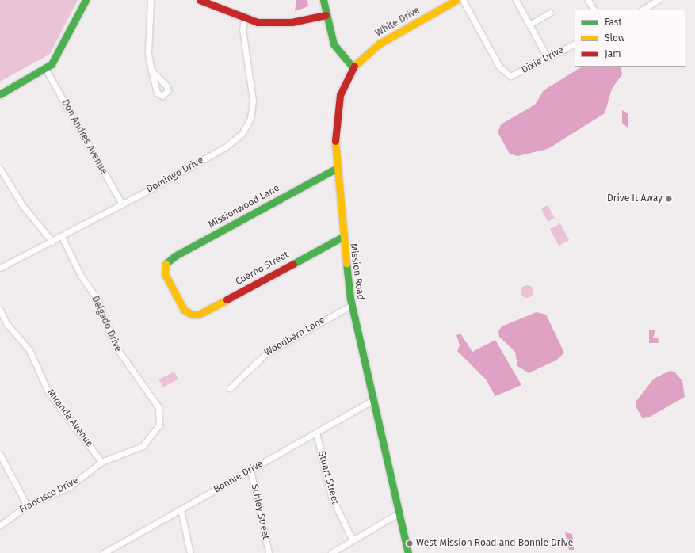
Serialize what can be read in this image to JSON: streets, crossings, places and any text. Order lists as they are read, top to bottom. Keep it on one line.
{"streets":{"street":["White Drive","Dixie Drive","Don Andres Avenue","Domingo Drive","Missionwood Lane","Cuerno Street","Mission Road","Delgado Drive","Woodbern Lane","Miranda Avenue","Bonnie Drive","Stuart Street","Francisco Drive","Schley Street"]},"crossings":[["White Drive","Mission Road"],["Don Andres Avenue","Domingo Drive"],["Domingo Drive","Delgado Drive"],["Missionwood Lane","Cuerno Street"],["Missionwood Lane","Mission Road"],["Cuerno Street","Mission Road"],["Mission Road","Woodbern Lane"],["Mission Road","Bonnie Drive"],["Delgado Drive","Francisco Drive"],["Miranda Avenue","Francisco Drive"],["Bonnie Drive","Stuart Street"],["Bonnie Drive","Schley Street"]],"places":["Drive It Away","West Mission Road and Bonnie Drive"],"legend":["Fast","Slow","Jam"]}
